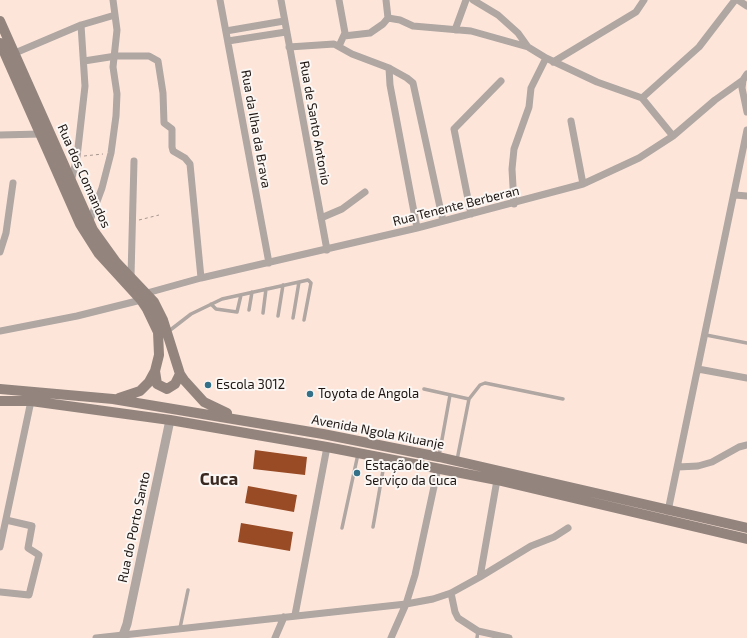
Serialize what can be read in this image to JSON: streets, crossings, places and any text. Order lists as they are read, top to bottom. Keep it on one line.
{"streets":{"main road":["Rua dos Comandos","Avenida Ngola Kiluanje"],"street":["Rua de Santo Antonio","Rua da Ilha da Brava","Rua Tenente Berberan","Rua do Porto Santo"]},"crossings":[["Rua de Santo Antonio","Rua Tenente Berberan"],["Rua da Ilha da Brava","Rua Tenente Berberan"],["Rua dos Comandos","Rua Tenente Berberan"],["Rua dos Comandos","Avenida Ngola Kiluanje"],["Avenida Ngola Kiluanje","Rua do Porto Santo"]],"districts":["Cuca"],"places":["Escola 3012","Toyota de Angola","Estação de Serviço da Cuca"]}
